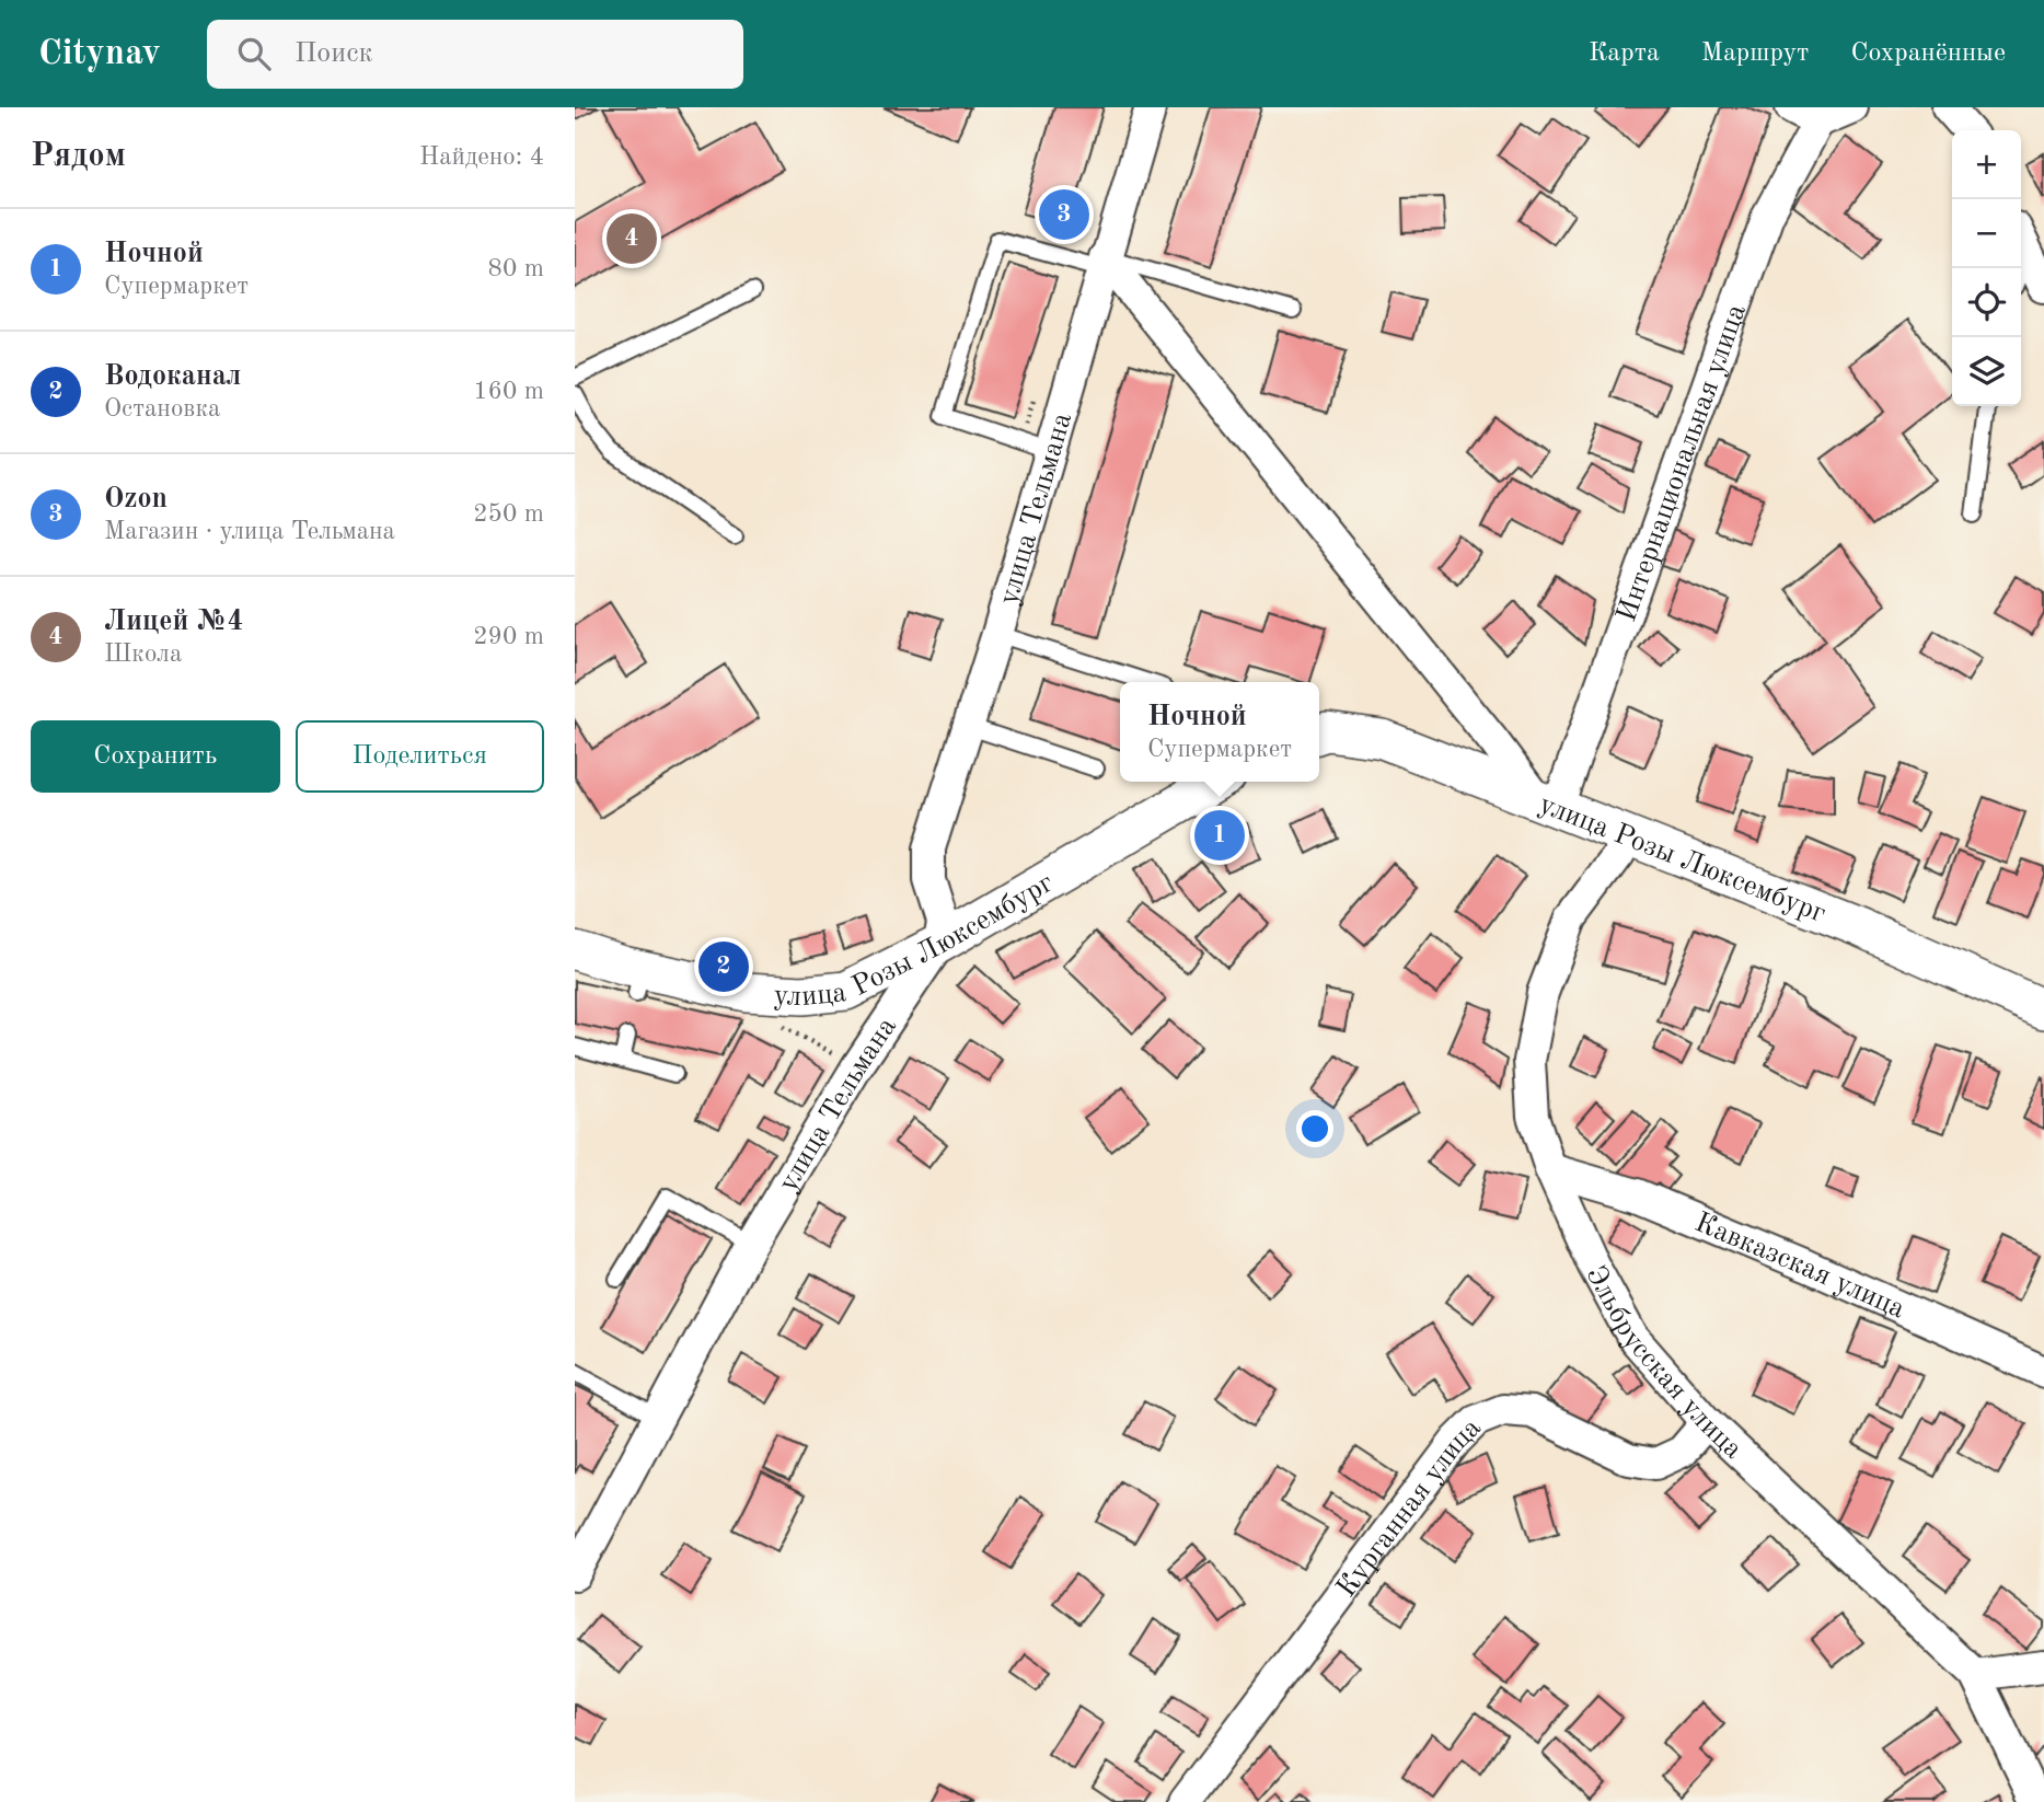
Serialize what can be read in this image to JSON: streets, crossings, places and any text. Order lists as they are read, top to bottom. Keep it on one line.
{"streets":{"street":["Интернациональная улица","улица Тельмана","улица Розы Люксембург","Кавказская улица","Эльбрусская улица","Курганная улица"]},"crossings":[["Интернациональная улица","улица Розы Люксембург"],["улица Тельмана","улица Розы Люксембург"],["улица Розы Люксембург","Эльбрусская улица"],["Кавказская улица","Эльбрусская улица"],["Эльбрусская улица","Курганная улица"]],"page":{"header":"Citynav","search":"Поиск","nav":["Карта","Маршрут","Сохранённые"],"heading":["Рядом","Найдено: 4"],"map_buttons":["+","−"],"pins":["3","4","1","2"],"list":[{"mark":"1","name":"Ночной","note":"Супермаркет","value":"80 m"},{"mark":"2","name":"Водоканал","note":"Остановка","value":"160 m"},{"mark":"3","name":"Ozon","note":"Магазин · улица Тельмана","value":"250 m"},{"mark":"4","name":"Лицей №4","note":"Школа","value":"290 m"}],"popup":["Ночной","Супермаркет"],"buttons":["Сохранить","Поделиться"]}}
